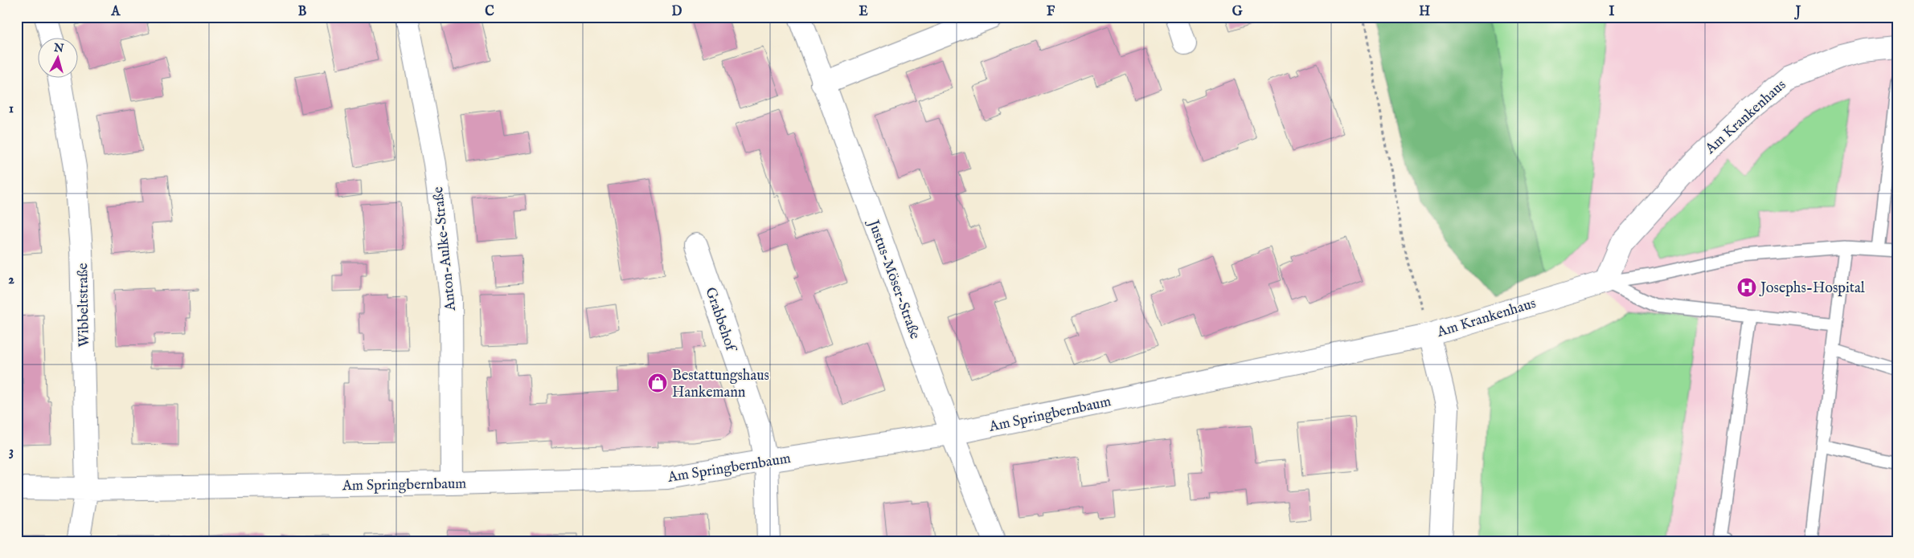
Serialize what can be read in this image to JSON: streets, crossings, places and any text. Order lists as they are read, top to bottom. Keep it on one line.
{"streets":{"street":["Am Krankenhaus","Anton-Aulke-Straße","Justus-Möser-Straße","Wibbeltstraße","Grabbehof","Am Springbernbaum"]},"crossings":[["Am Krankenhaus","Am Springbernbaum"],["Anton-Aulke-Straße","Am Springbernbaum"],["Justus-Möser-Straße","Am Springbernbaum"],["Wibbeltstraße","Am Springbernbaum"],["Grabbehof","Am Springbernbaum"]],"places":{"hospital":["Josephs-Hospital"],"shop":["Bestattungshaus Hankemann"]},"north":"top","grid":{"columns":["A","B","C","D","E","F","G","H","I","J"],"rows":["1","2","3"]}}
